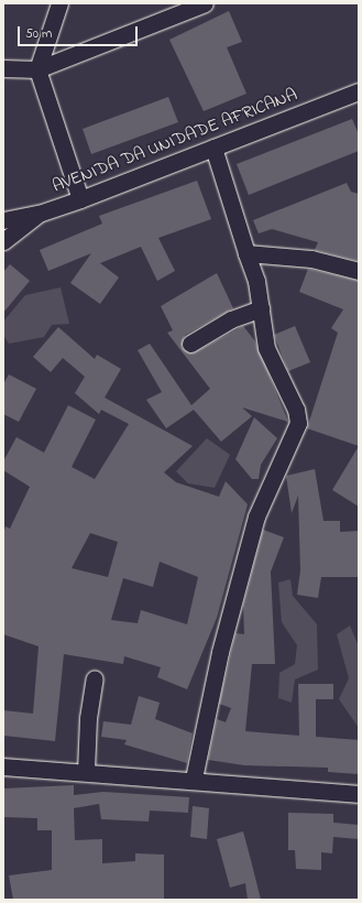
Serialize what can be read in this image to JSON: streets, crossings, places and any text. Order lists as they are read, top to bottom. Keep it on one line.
{"streets":{"street":["AVENIDA DA UNIDADE AFRICANA"]},"scale_bar":"50 m"}
